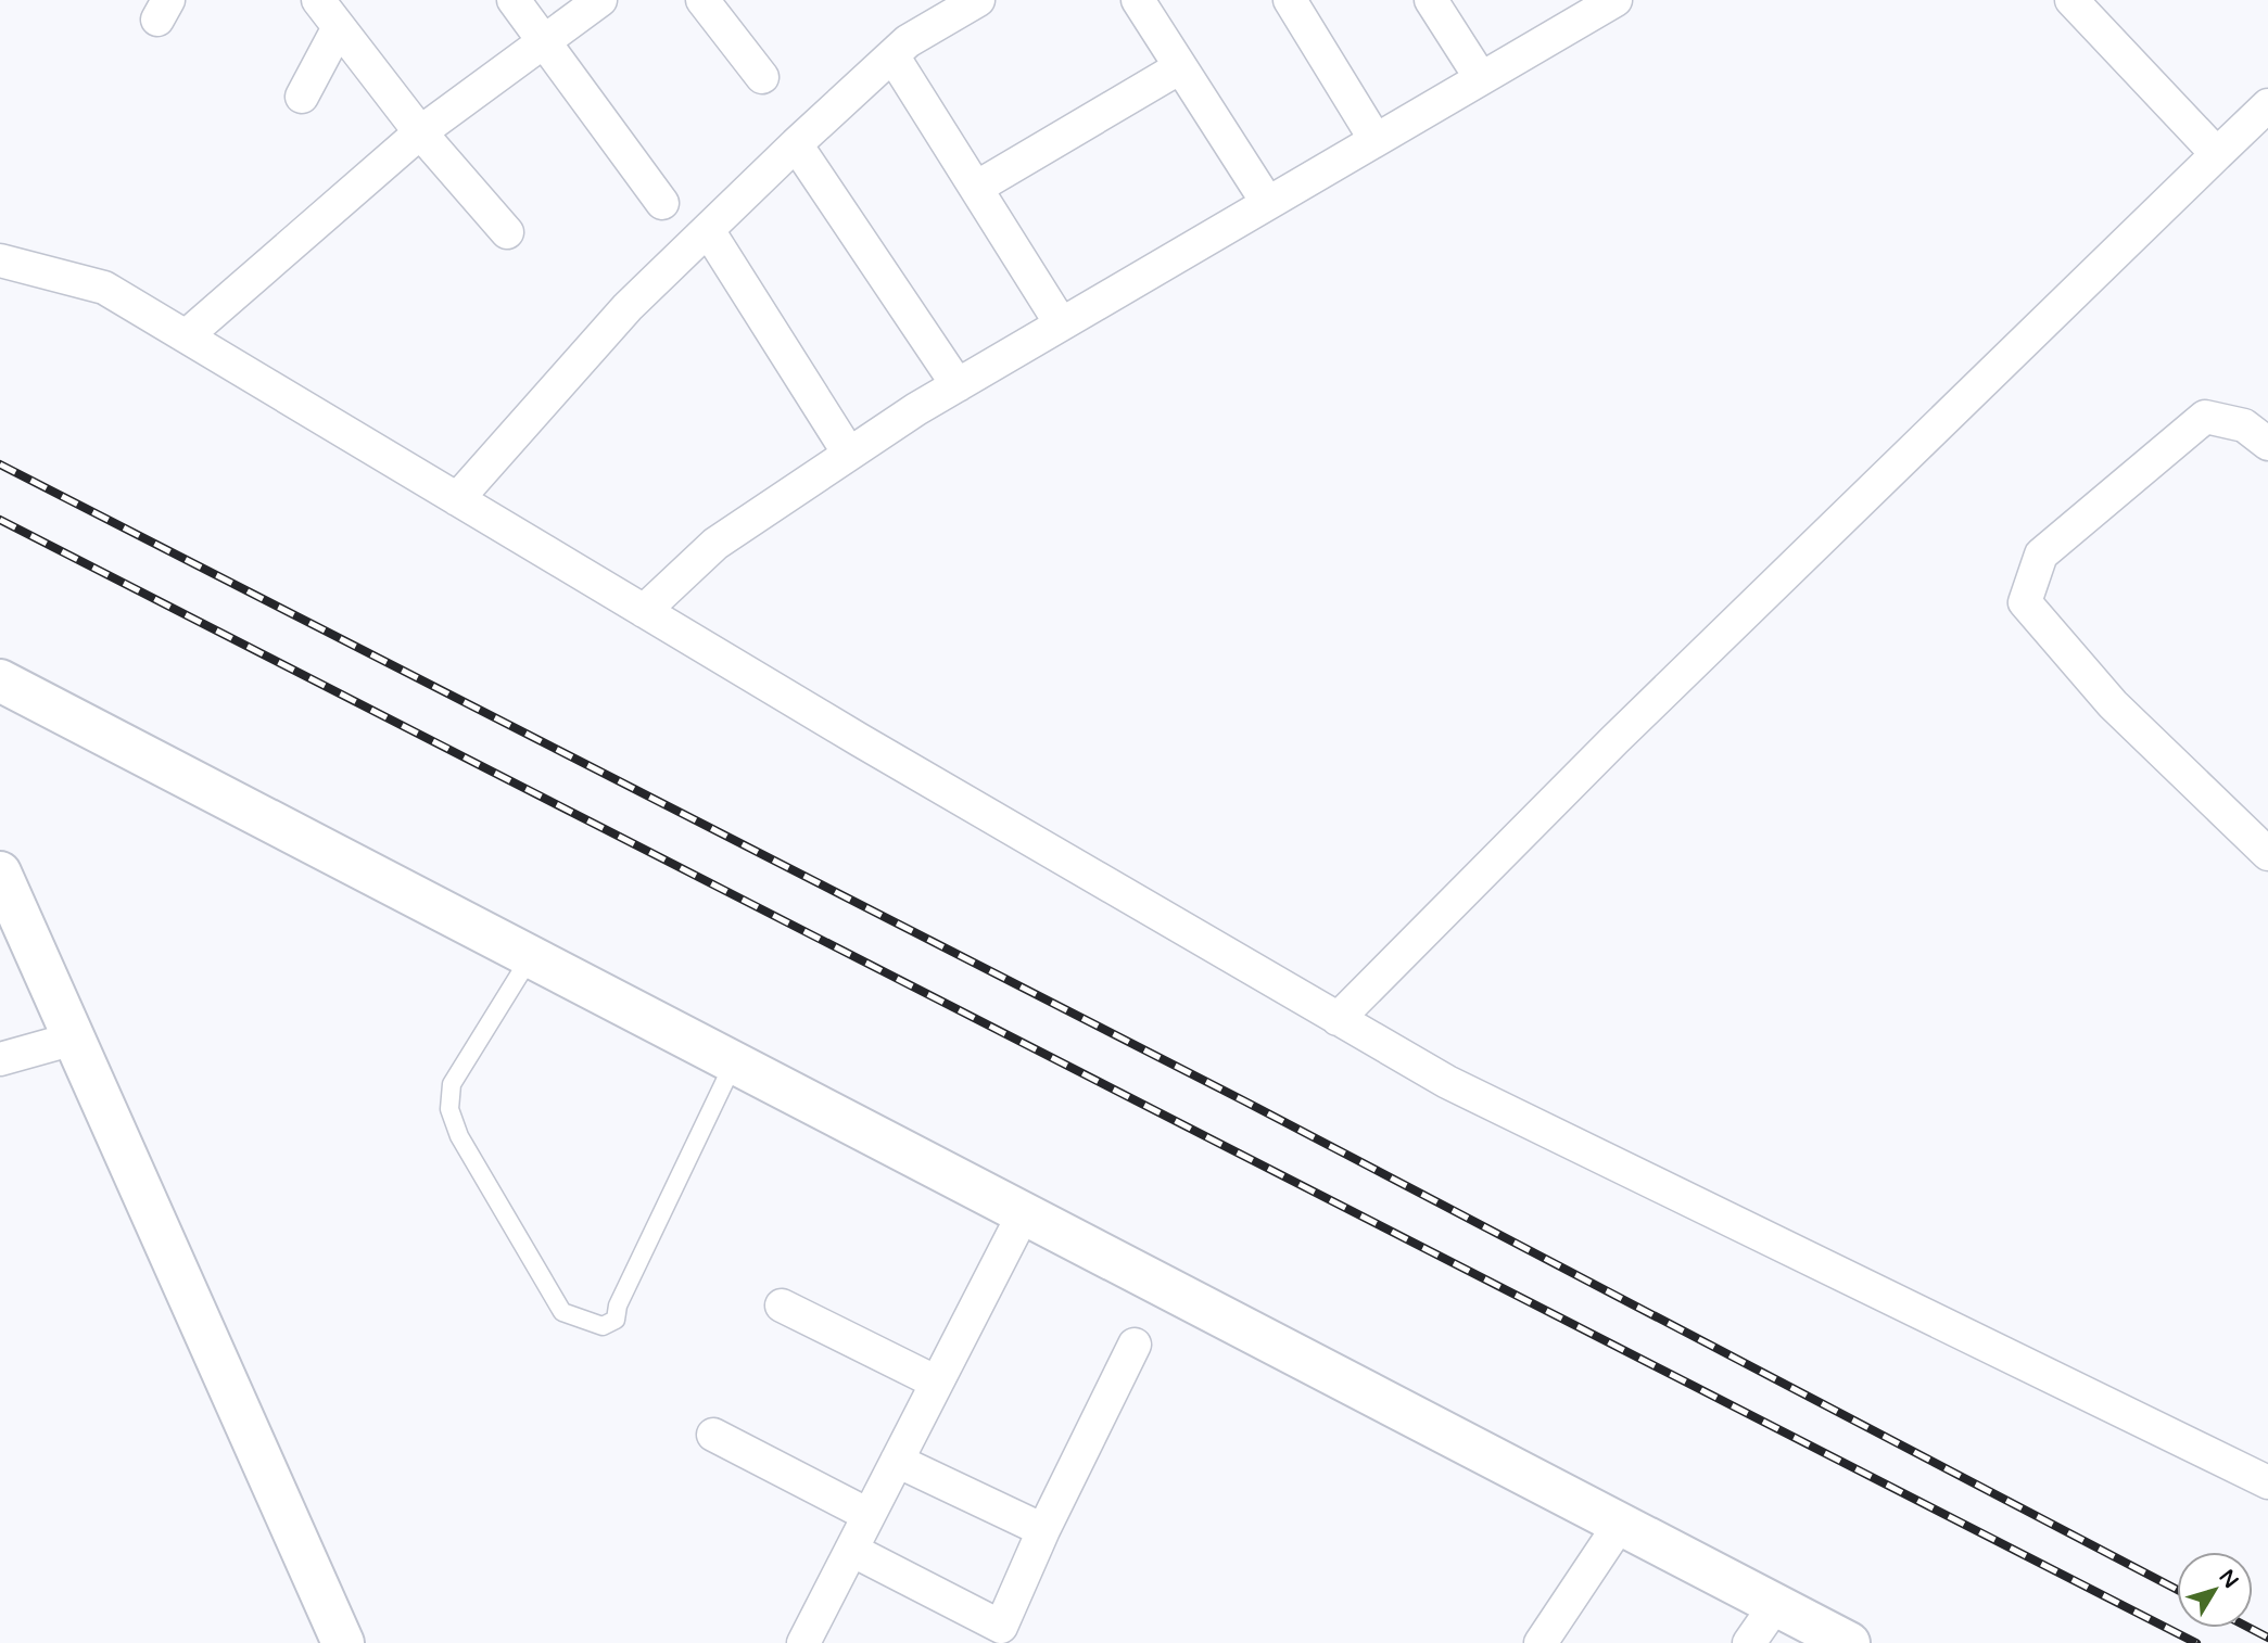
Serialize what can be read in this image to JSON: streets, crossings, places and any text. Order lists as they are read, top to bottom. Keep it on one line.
{"north":"top right"}
